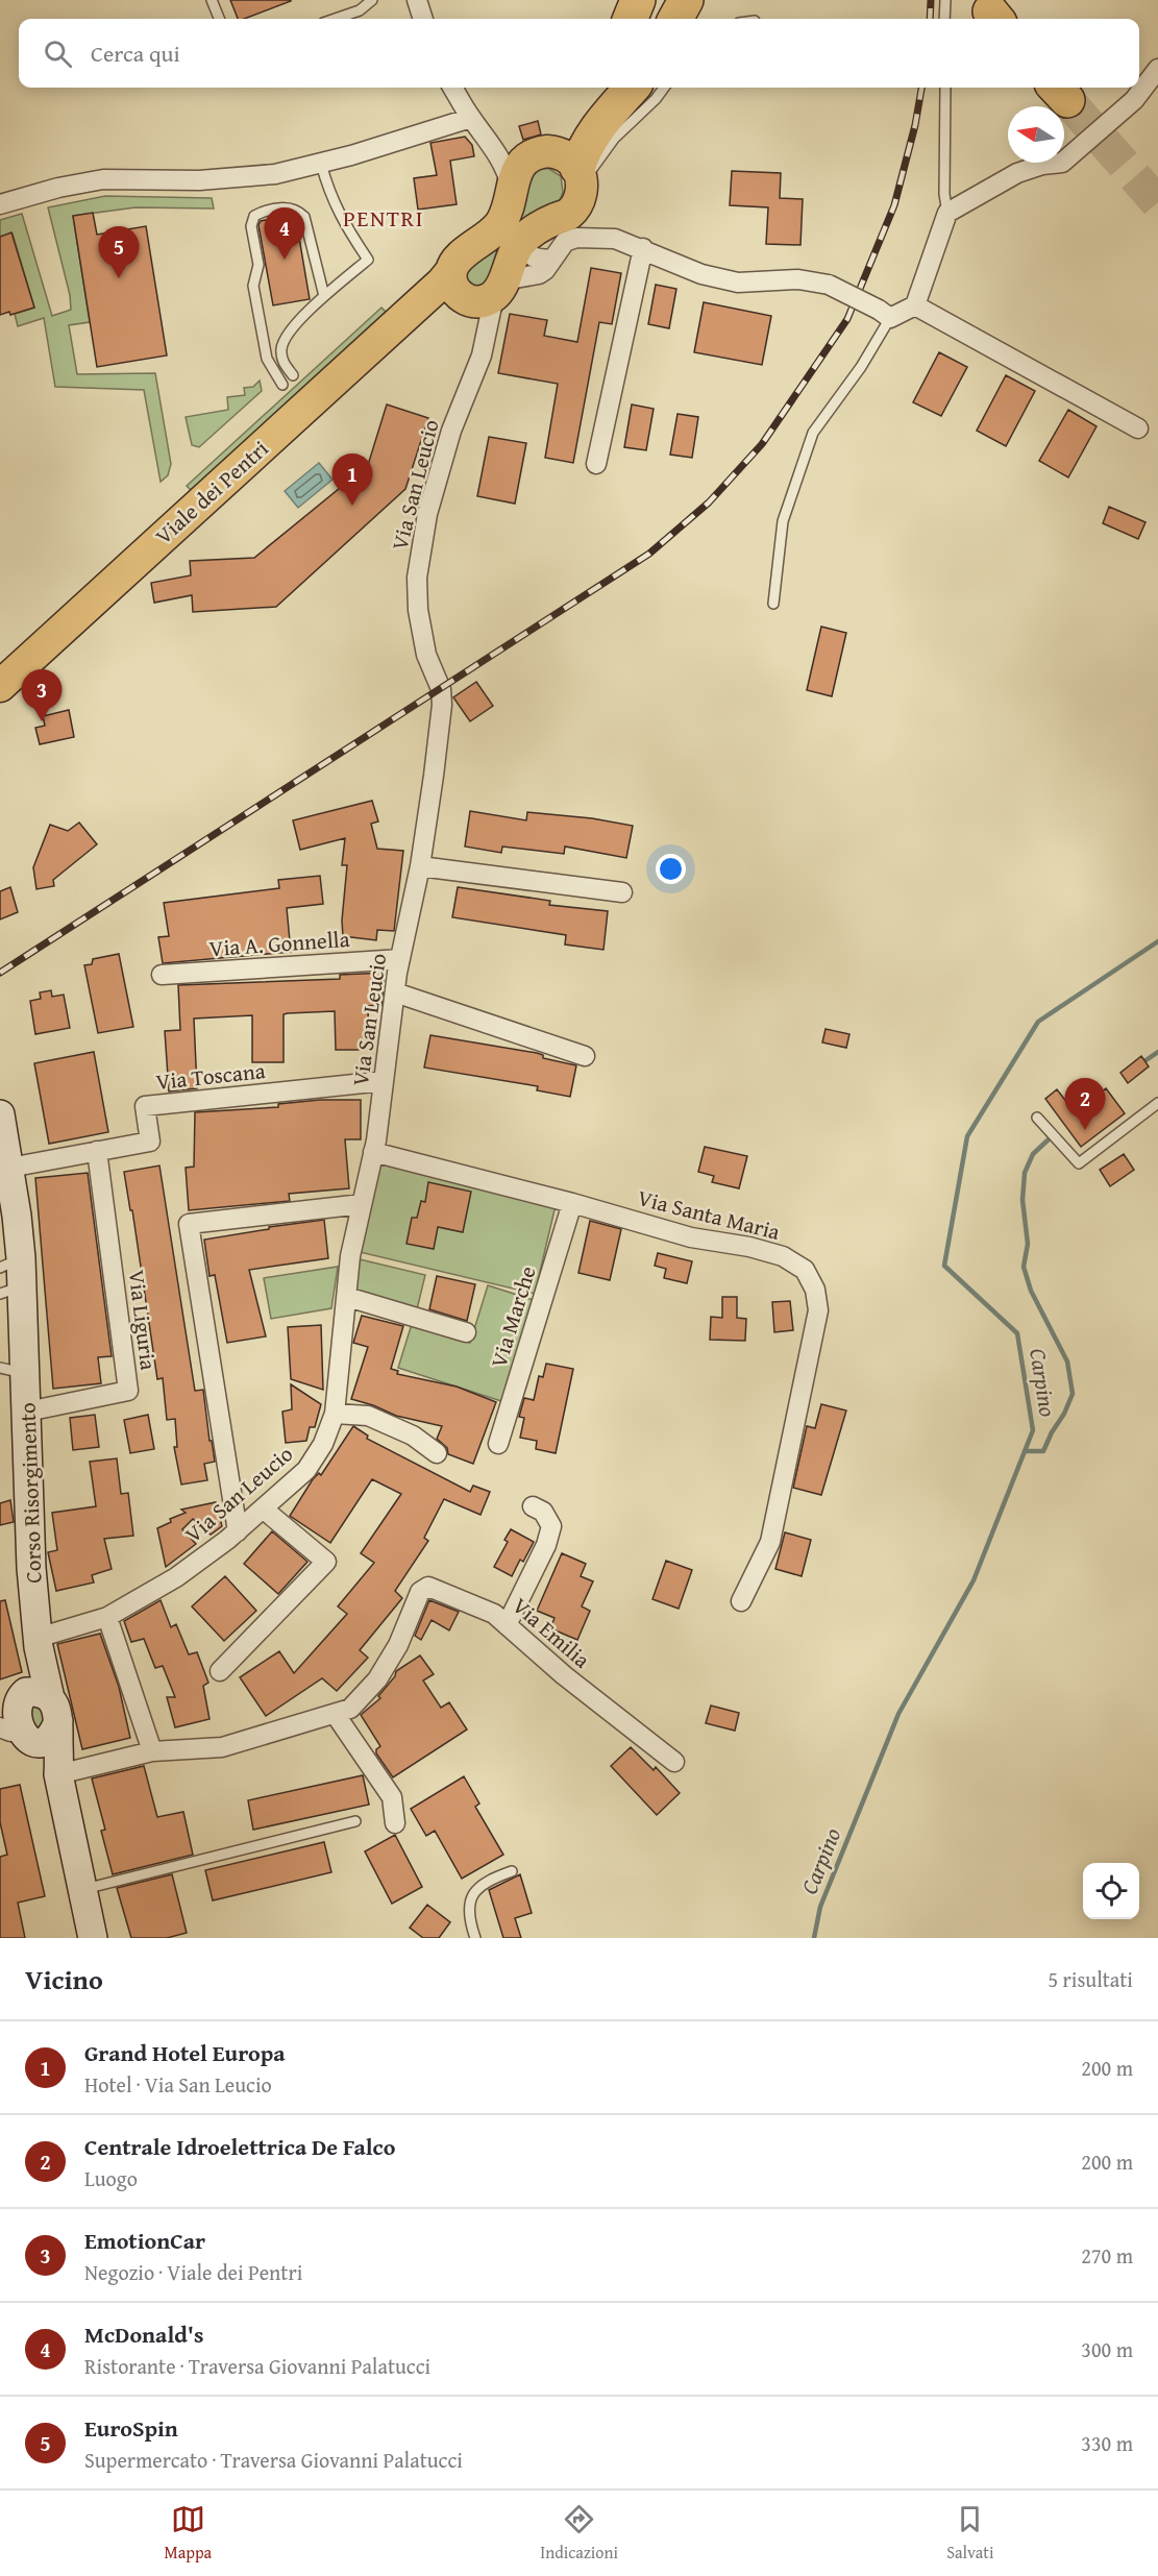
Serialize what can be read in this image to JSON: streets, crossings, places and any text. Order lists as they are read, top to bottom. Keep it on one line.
{"streets":{"main road":["Viale dei Pentri"],"street":["Via San Leucio","Via A. Gonnella","Via Toscana","Via Santa Maria","Via Marche","Via Liguria","Corso Risorgimento","Via Emilia"]},"crossings":[["Via San Leucio","Viale dei Pentri"],["Via San Leucio","Via A. Gonnella"],["Via San Leucio","Via Toscana"],["Via San Leucio","Via Santa Maria"],["Via San Leucio","Corso Risorgimento"],["Via Toscana","Via Liguria"],["Via Toscana","Corso Risorgimento"],["Via Santa Maria","Via Marche"],["Via Liguria","Corso Risorgimento"],["Corso Risorgimento","Via Emilia"]],"districts":["PENTRI"],"water":["Carpino"],"north":"left","page":{"search":"Cerca qui","pins":["4","5","1","3","2"],"heading":["Vicino","5 risultati"],"list":[{"mark":"1","name":"Grand Hotel Europa","note":"Hotel · Via San Leucio","value":"200 m"},{"mark":"2","name":"Centrale Idroelettrica De Falco","note":"Luogo","value":"200 m"},{"mark":"3","name":"EmotionCar","note":"Negozio · Viale dei Pentri","value":"270 m"},{"mark":"4","name":"McDonald's","note":"Ristorante · Traversa Giovanni Palatucci","value":"300 m"},{"mark":"5","name":"EuroSpin","note":"Supermercato · Traversa Giovanni Palatucci","value":"330 m"}],"nav":["Mappa","Indicazioni","Salvati"]}}
